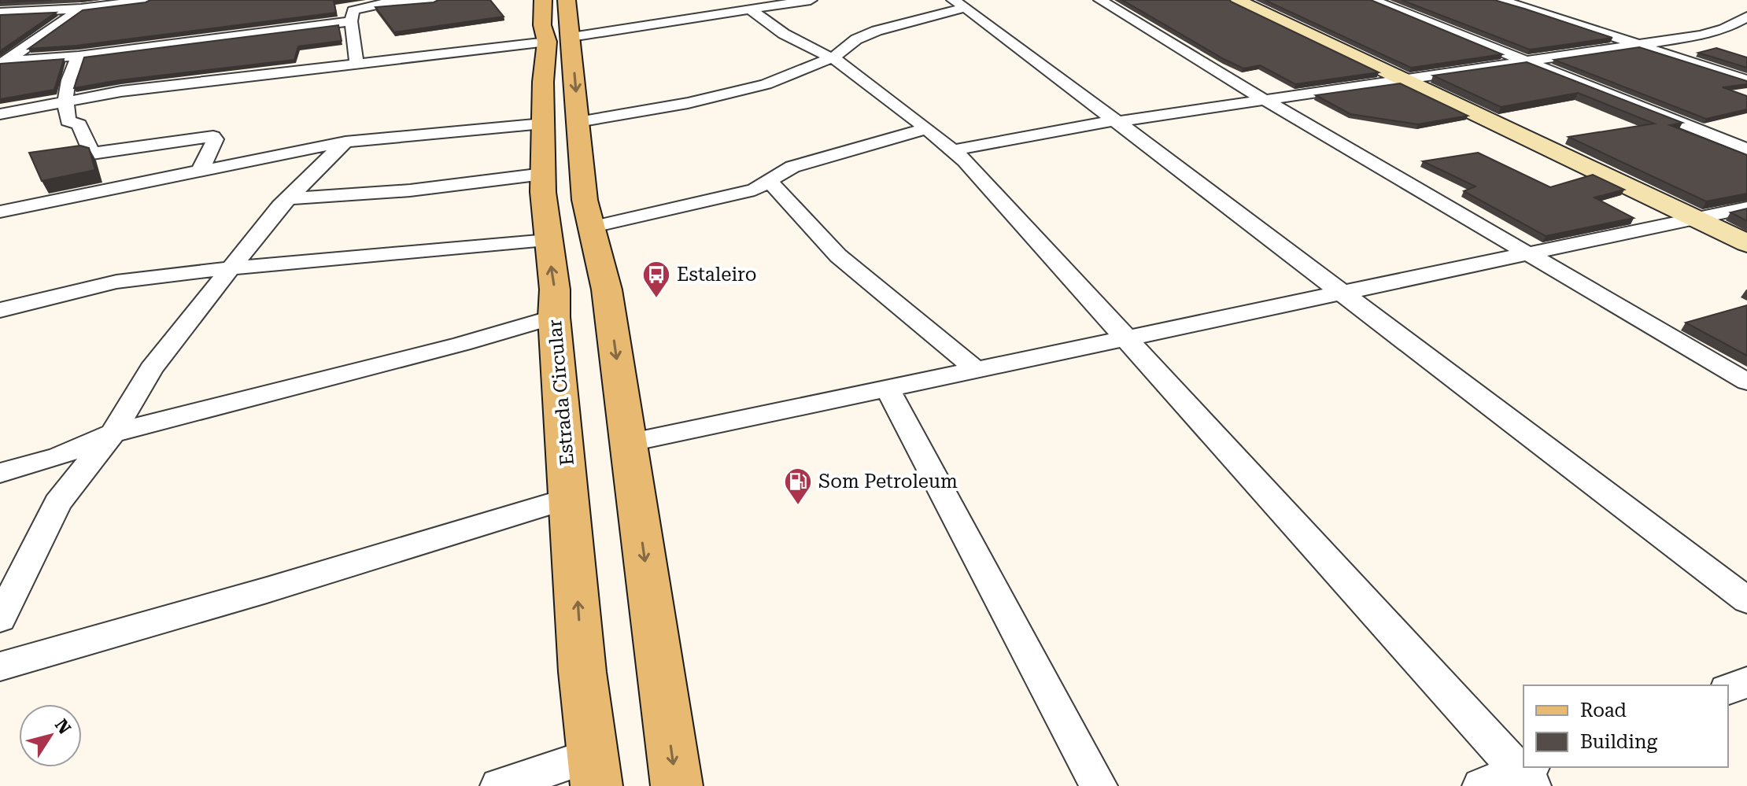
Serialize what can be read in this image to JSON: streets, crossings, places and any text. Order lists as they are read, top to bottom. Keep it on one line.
{"streets":{"main road":["Estrada Circular"]},"places":{"bus stop":["Estaleiro"],"fuel station":["Som Petroleum"]},"legend":["Road","Building"],"north":"top right"}
